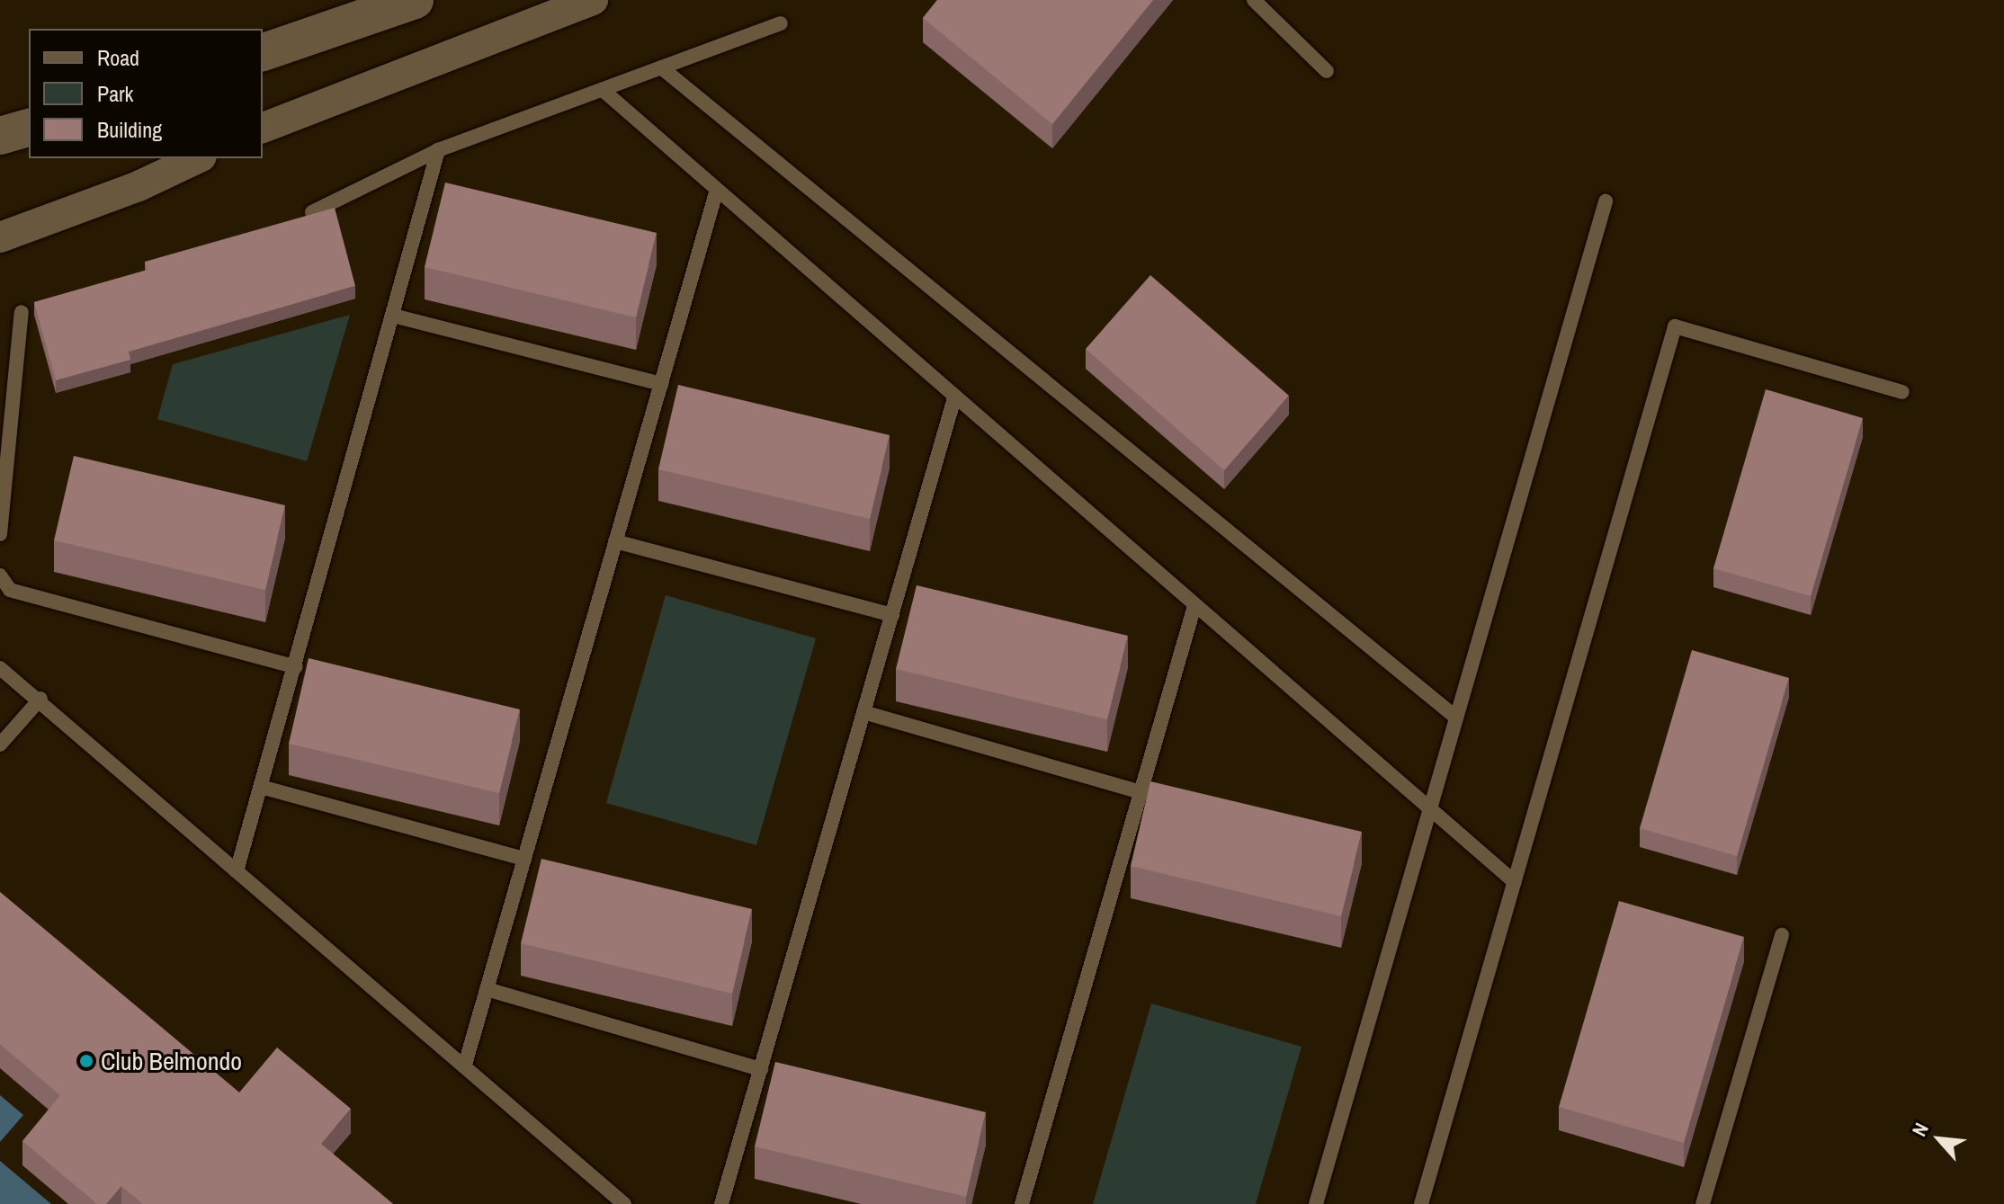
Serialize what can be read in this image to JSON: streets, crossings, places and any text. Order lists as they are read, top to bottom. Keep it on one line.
{"places":["Club Belmondo"],"legend":["Road","Park","Building"],"north":"top left"}
